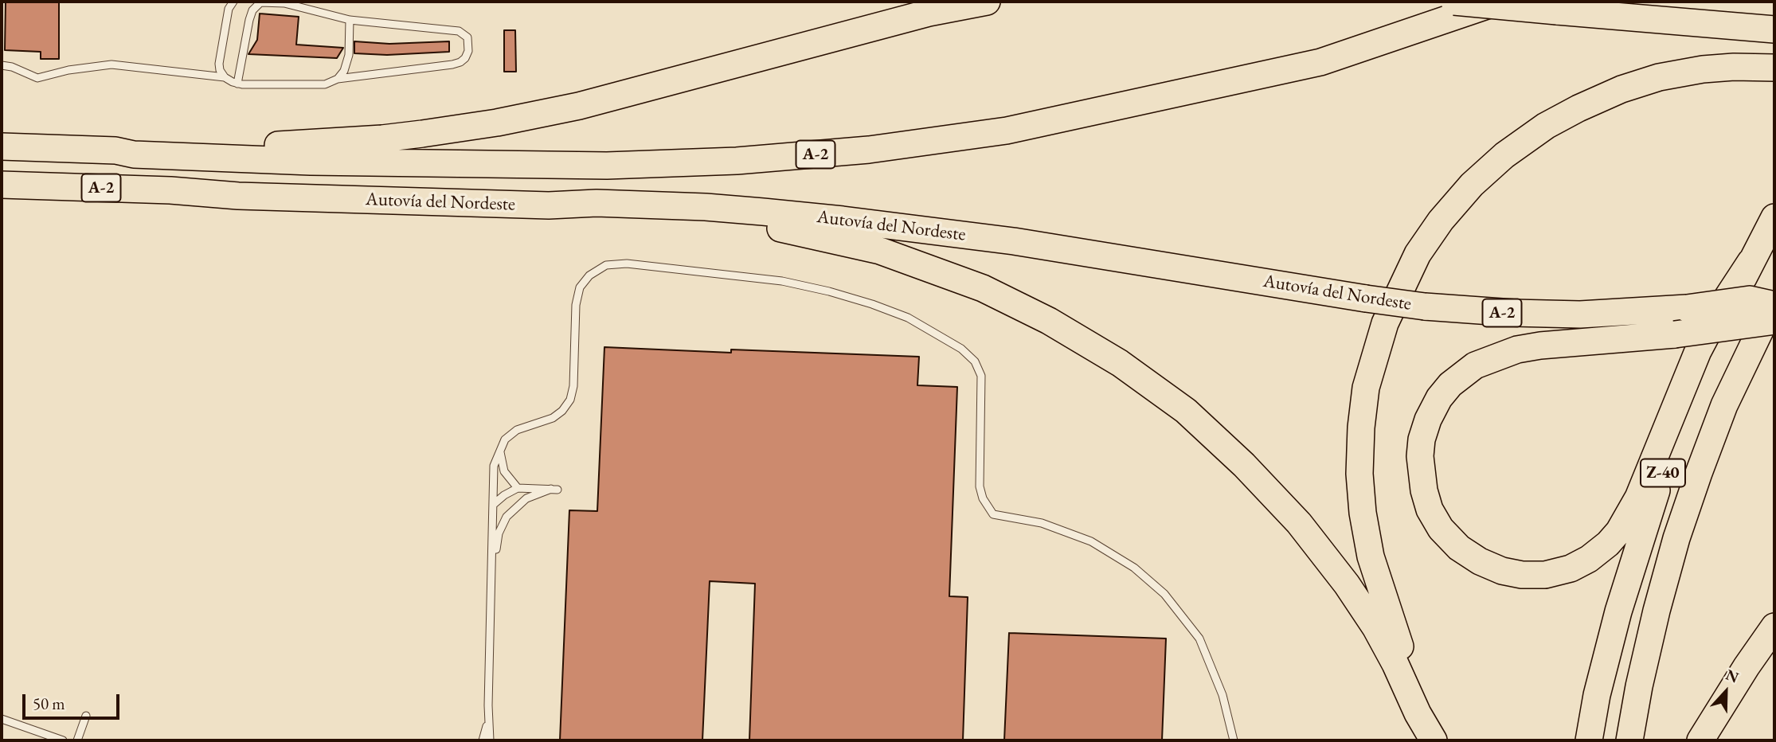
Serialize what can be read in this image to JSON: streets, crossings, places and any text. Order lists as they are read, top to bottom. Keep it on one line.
{"streets":{"highway":["A-2","Autovía del Nordeste","Z-40"]},"crossings":[["Autovía del Nordeste","Z-40"]],"scale_bar":"50 m","north":"top"}
